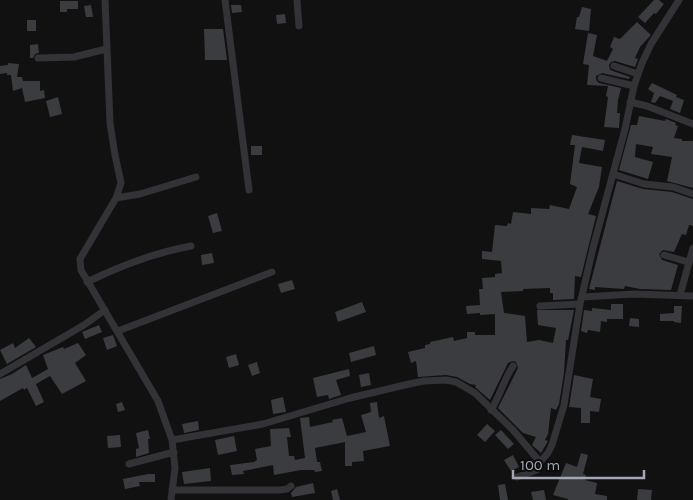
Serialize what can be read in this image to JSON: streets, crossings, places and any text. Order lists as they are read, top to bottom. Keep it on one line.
{"scale_bar":"100 m"}
